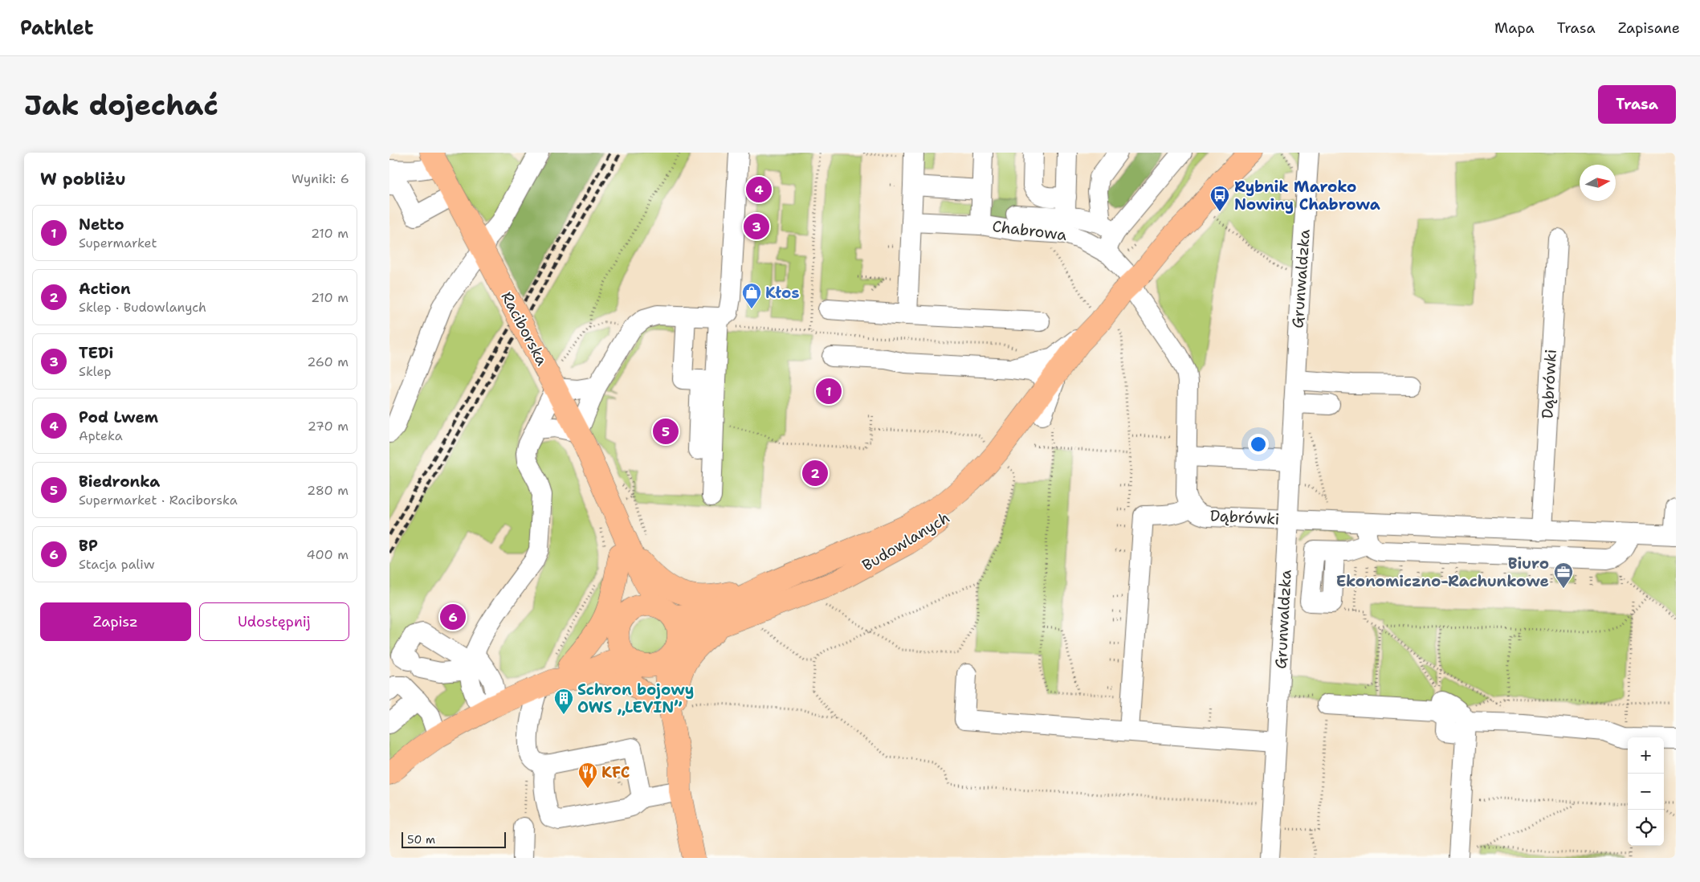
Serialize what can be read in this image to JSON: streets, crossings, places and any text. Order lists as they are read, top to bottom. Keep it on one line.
{"streets":{"main road":["Raciborska","Budowlanych"],"street":["Chabrowa","Grunwaldzka","Dąbrówki"]},"crossings":[["Chabrowa","Dąbrówki"],["Chabrowa","Budowlanych"],["Grunwaldzka","Dąbrówki"],["Raciborska","Budowlanych"],["Dąbrówki","Budowlanych"]],"places":{"bus stop":["Rybnik Maroko Nowiny Chabrowa"],"shop":["Kłos"],"office":["Biuro Ekonomiczno-Rachunkowe"],"building":["Schron bojowy OWS „LEVIN”"],"restaurant":["KFC"]},"scale_bar":"50 m","north":"right","page":{"header":"Pathlet","nav":["Mapa","Trasa","Zapisane"],"buttons":["Trasa",["Zapisz","Udostępnij"]],"title":"Jak dojechać","heading":["W pobliżu","Wyniki: 6"],"pins":["4","3","1","5","2","6"],"list":[{"mark":"1","name":"Netto","note":"Supermarket","value":"210 m"},{"mark":"2","name":"Action","note":"Sklep · Budowlanych","value":"210 m"},{"mark":"3","name":"TEDi","note":"Sklep","value":"260 m"},{"mark":"4","name":"Pod Lwem","note":"Apteka","value":"270 m"},{"mark":"5","name":"Biedronka","note":"Supermarket · Raciborska","value":"280 m"},{"mark":"6","name":"BP","note":"Stacja paliw","value":"400 m"}],"map_buttons":["+","−"],"scale":"50 m"}}
